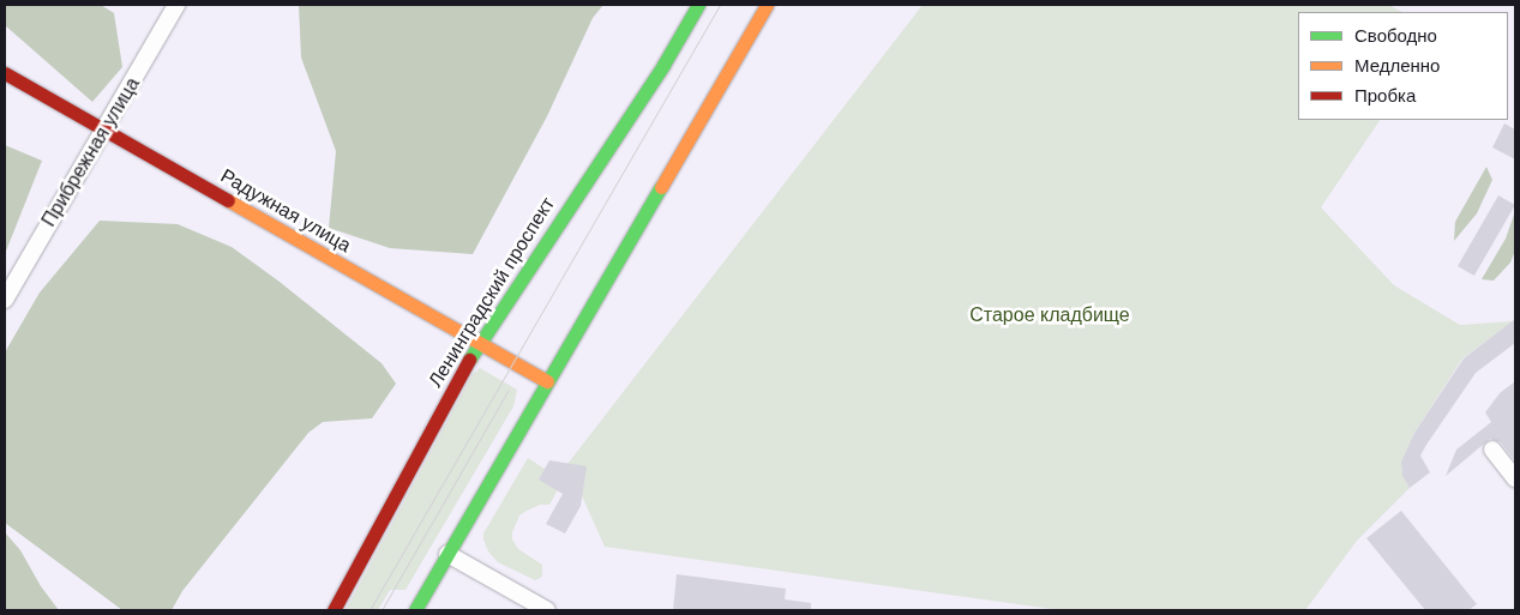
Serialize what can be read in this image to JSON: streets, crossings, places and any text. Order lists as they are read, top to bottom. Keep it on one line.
{"streets":{"main road":["Радужная улица","Ленинградский проспект"],"street":["Прибрежная улица"]},"crossings":[["Прибрежная улица","Радужная улица"],["Радужная улица","Ленинградский проспект"]],"parks":["Старое кладбище"],"legend":["Свободно","Медленно","Пробка"]}
